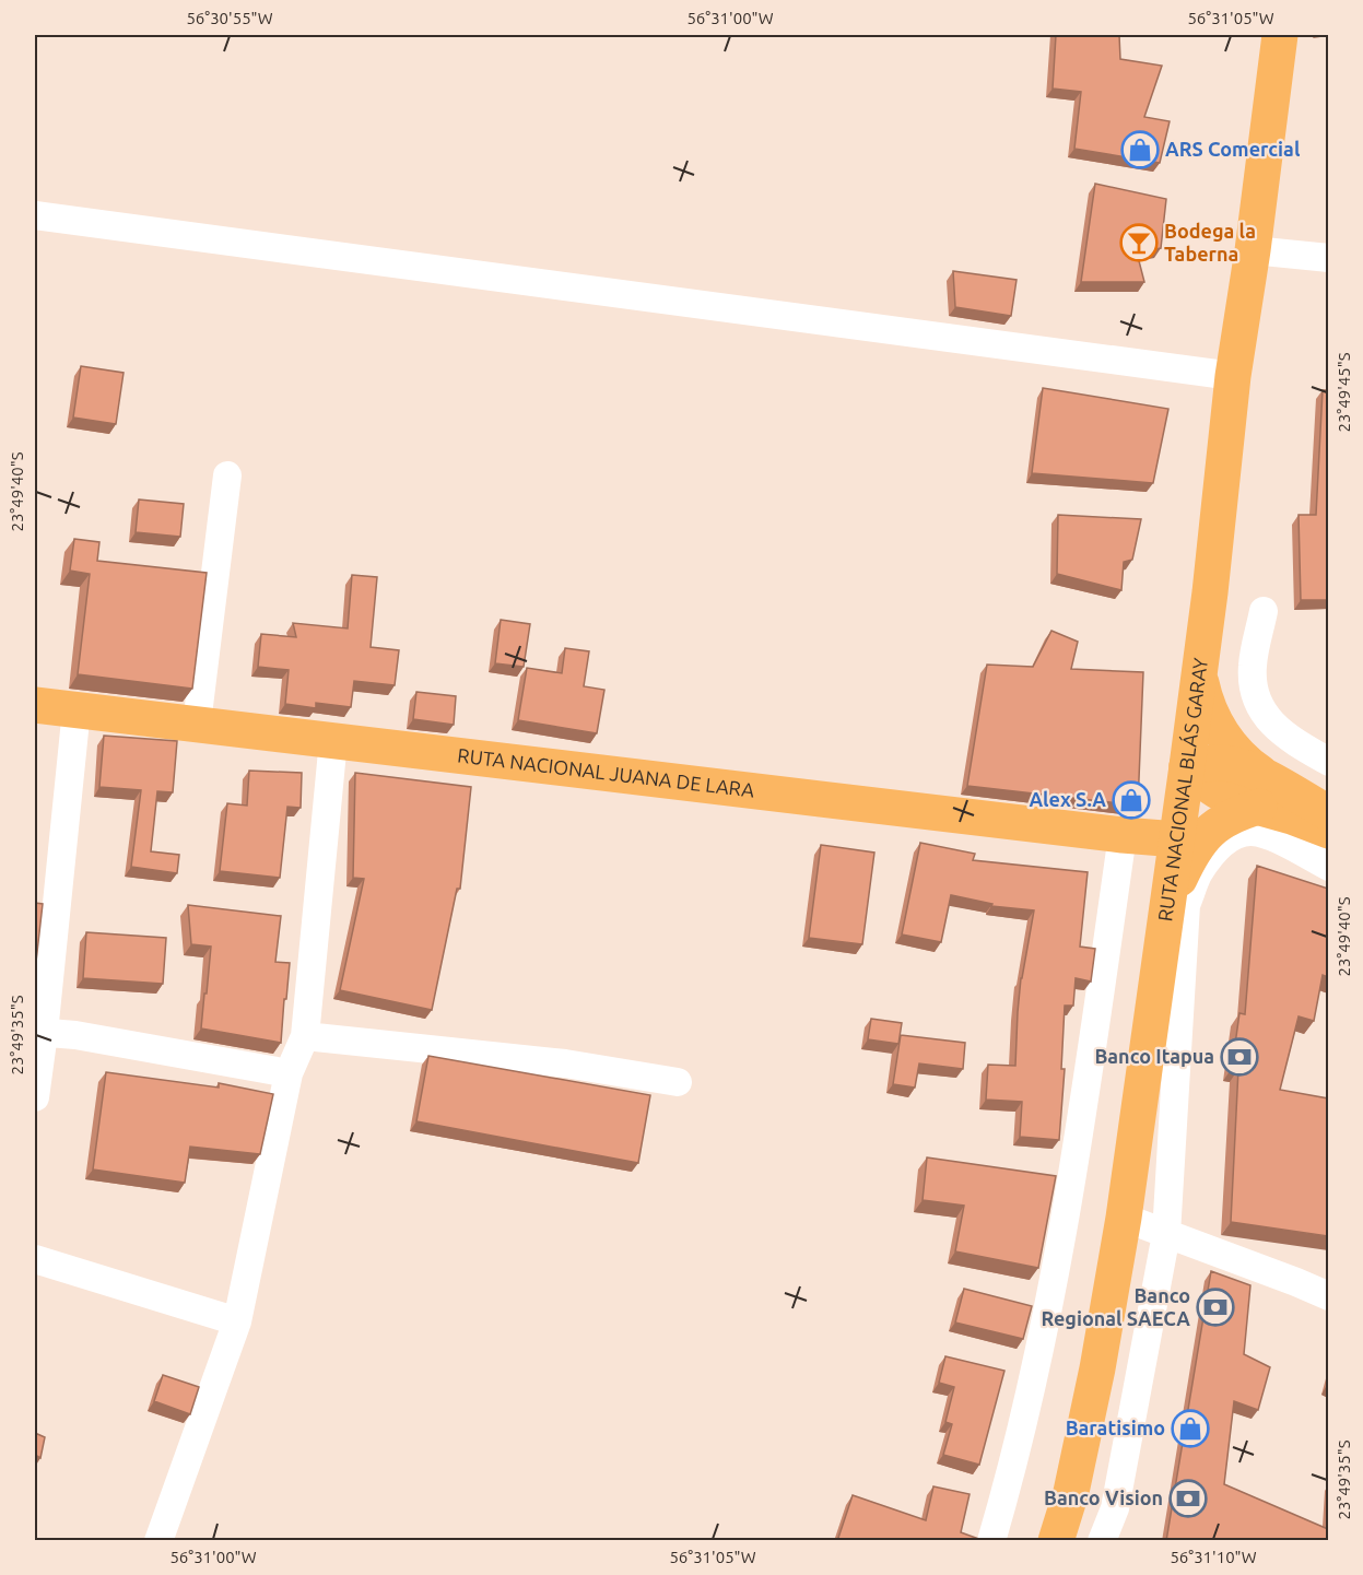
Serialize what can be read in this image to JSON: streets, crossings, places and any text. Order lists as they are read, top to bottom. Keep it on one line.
{"streets":{"highway":["RUTA NACIONAL JUANA DE LARA","RUTA NACIONAL BLÁS GARAY"]},"crossings":[["RUTA NACIONAL JUANA DE LARA","RUTA NACIONAL BLÁS GARAY"]],"places":{"shop":["ARS Comercial","Alex S.A","Baratisimo"],"bar":["Bodega la Taberna"],"bank":["Banco Itapua","Banco Regional SAECA","Banco Vision"]},"coordinates":["56°30'55\"W","56°31'00\"W","56°31'05\"W","23°49'45\"S","23°49'40\"S","23°49'35\"S","56°31'10\"W"]}
